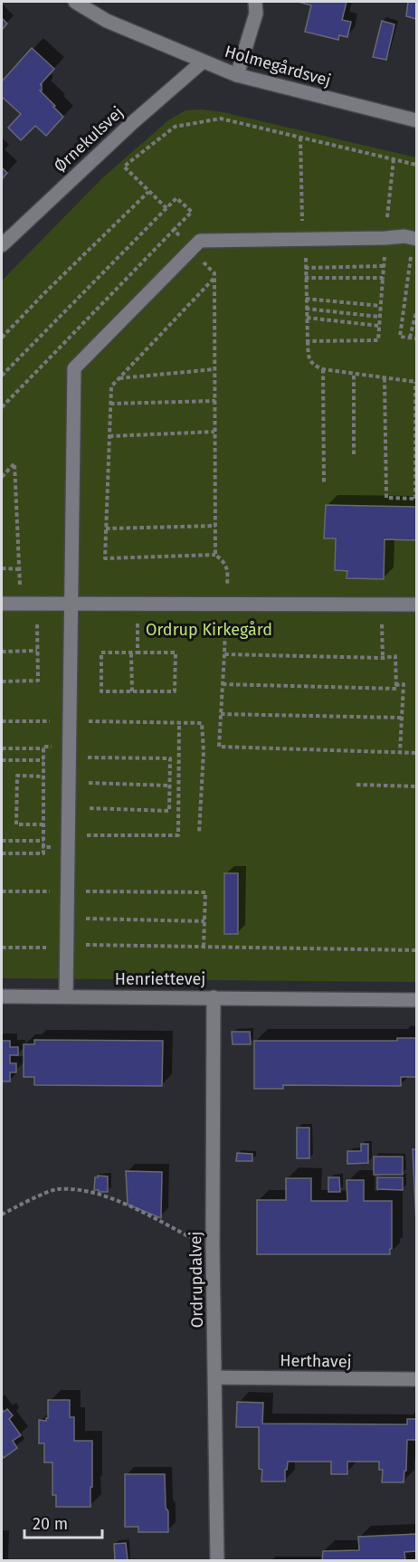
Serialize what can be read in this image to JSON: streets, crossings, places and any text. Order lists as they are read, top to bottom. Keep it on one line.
{"streets":{"street":["Holmegårdsvej","Ørnekulsvej","Henriettevej","Ordrupdalvej","Herthavej"]},"crossings":[["Holmegårdsvej","Ørnekulsvej"],["Henriettevej","Ordrupdalvej"],["Ordrupdalvej","Herthavej"]],"parks":["Ordrup Kirkegård"],"scale_bar":"20 m"}
